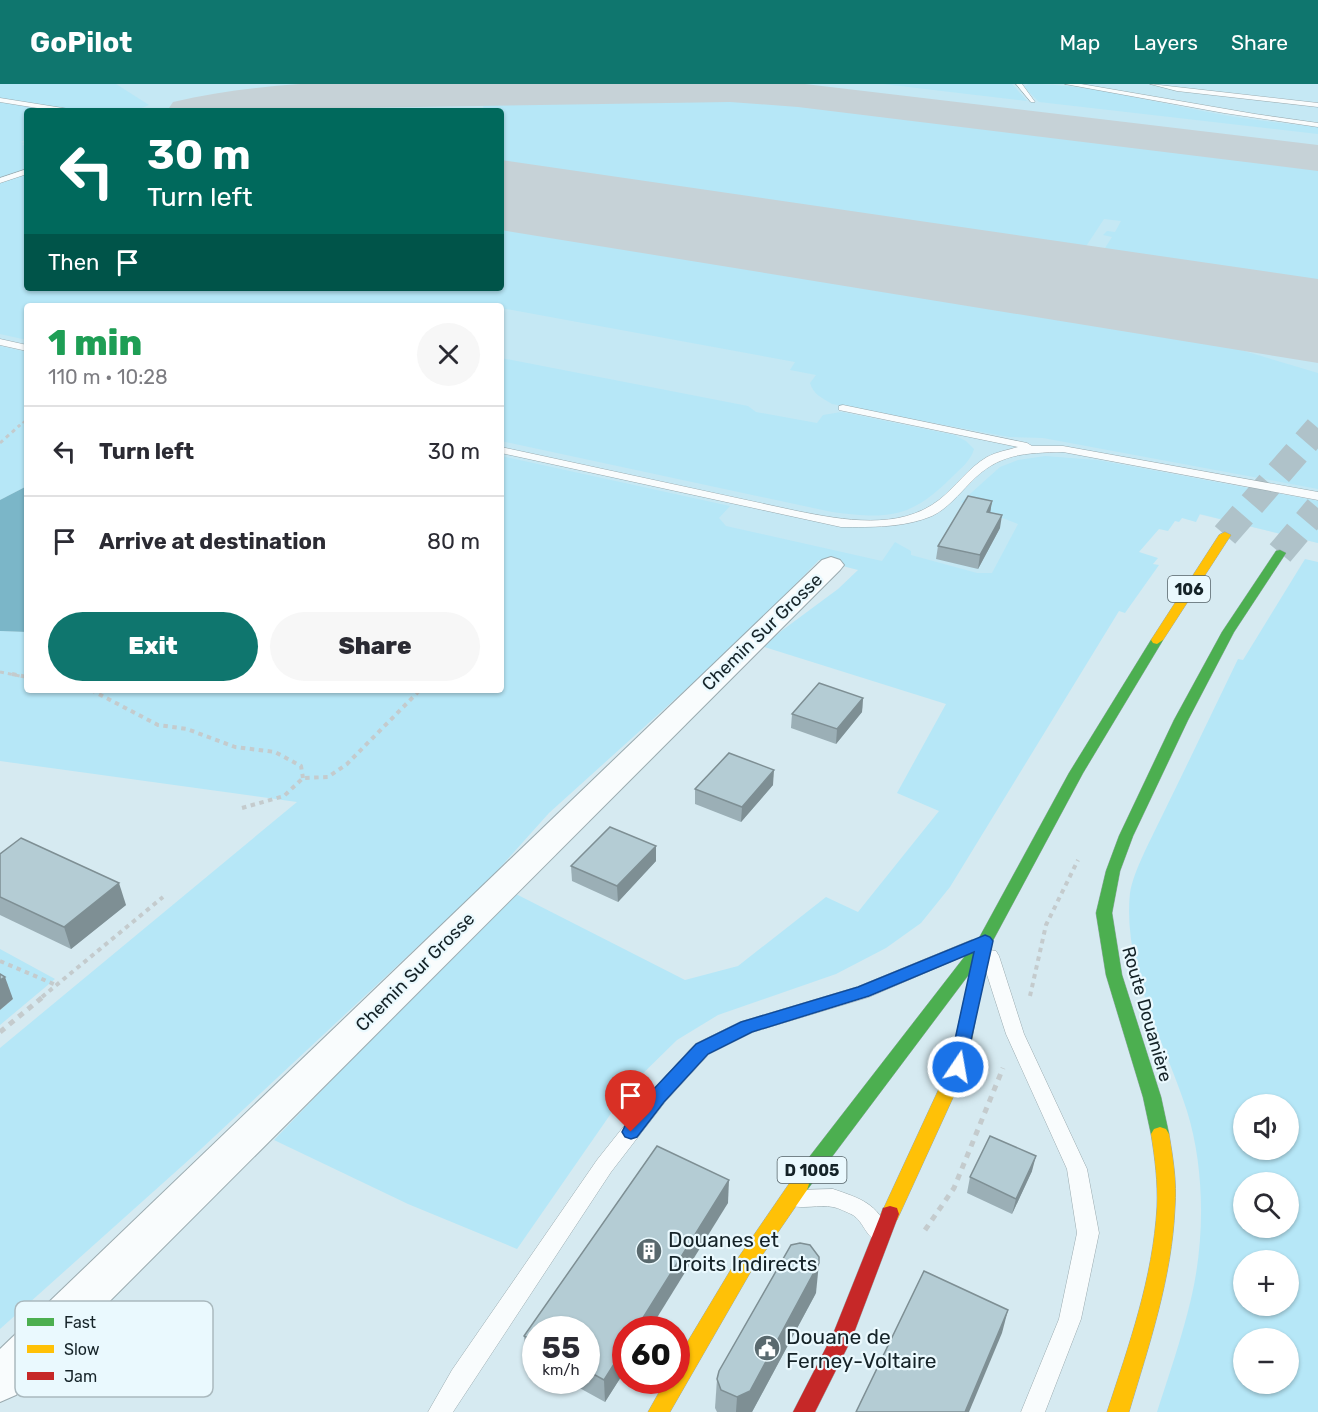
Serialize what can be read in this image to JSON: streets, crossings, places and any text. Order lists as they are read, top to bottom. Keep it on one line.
{"streets":{"main road":["106","Route Douanière","D 1005"],"street":["Chemin Sur Grosse"]},"crossings":[["106","D 1005"]],"places":{"building":["Douanes et Droits Indirects"],"public building":["Douane de Ferney-Voltaire"]},"legend":["Fast","Slow","Jam"],"page":{"header":"GoPilot","nav":["Map","Layers","Share"],"turn":["30 m","Turn left"],"then":"Then","heading":["1 min","110 m · 10:28"],"list":[{"name":"Turn left","value":"30 m"},{"name":"Arrive at destination","value":"80 m"}],"buttons":["Exit","Share"],"map_buttons":["+","−"],"speed":"55 km/h","limit":"60"}}
